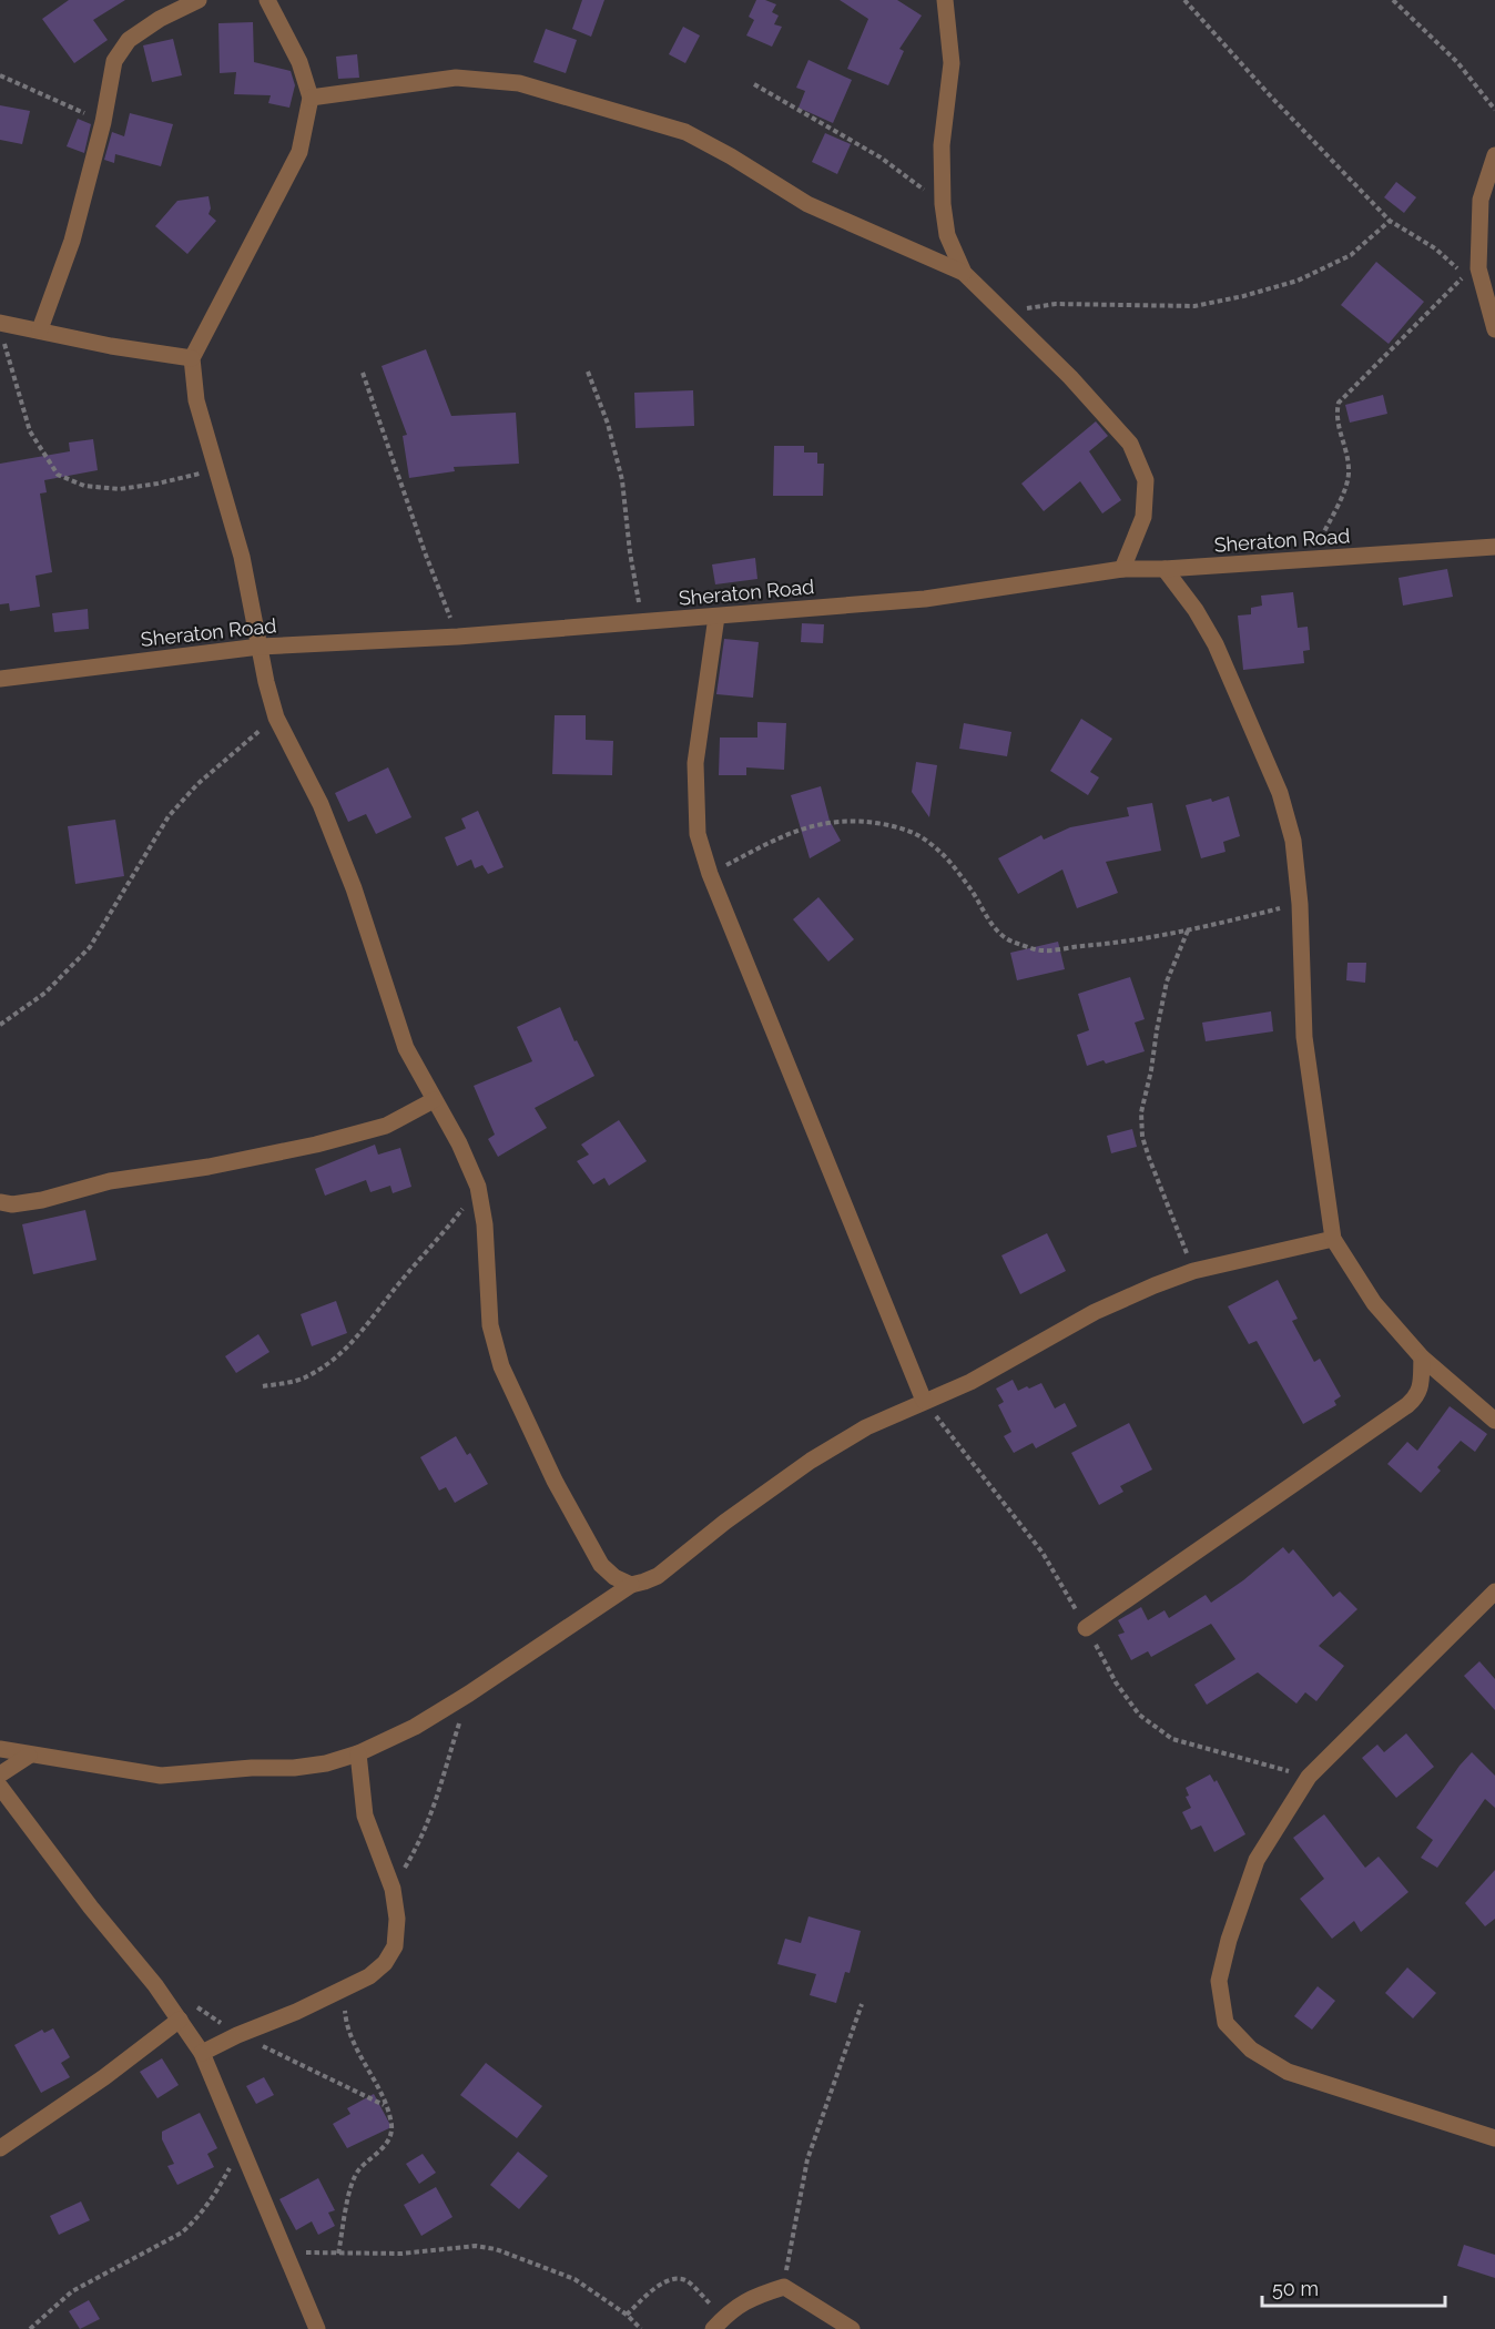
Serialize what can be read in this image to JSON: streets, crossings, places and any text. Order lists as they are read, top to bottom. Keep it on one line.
{"streets":{"street":["Sheraton Road"]},"scale_bar":"50 m"}
